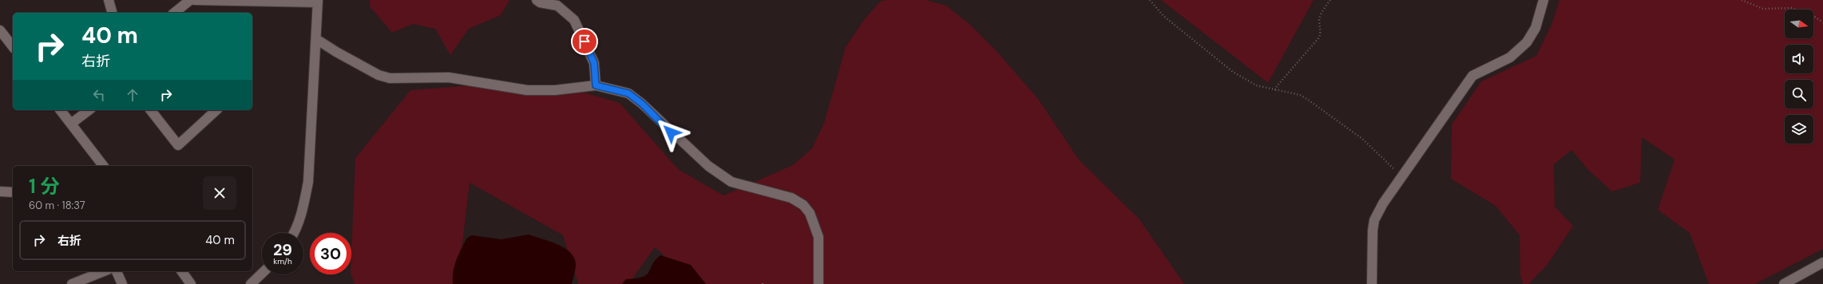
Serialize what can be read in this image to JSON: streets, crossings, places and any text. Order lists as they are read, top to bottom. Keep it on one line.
{"north":"right","page":{"turn":["40 m","右折"],"heading":["1 分","60 m · 18:37"],"list":[{"name":"右折","value":"40 m"}],"speed":"29 km/h","limit":"30"}}
